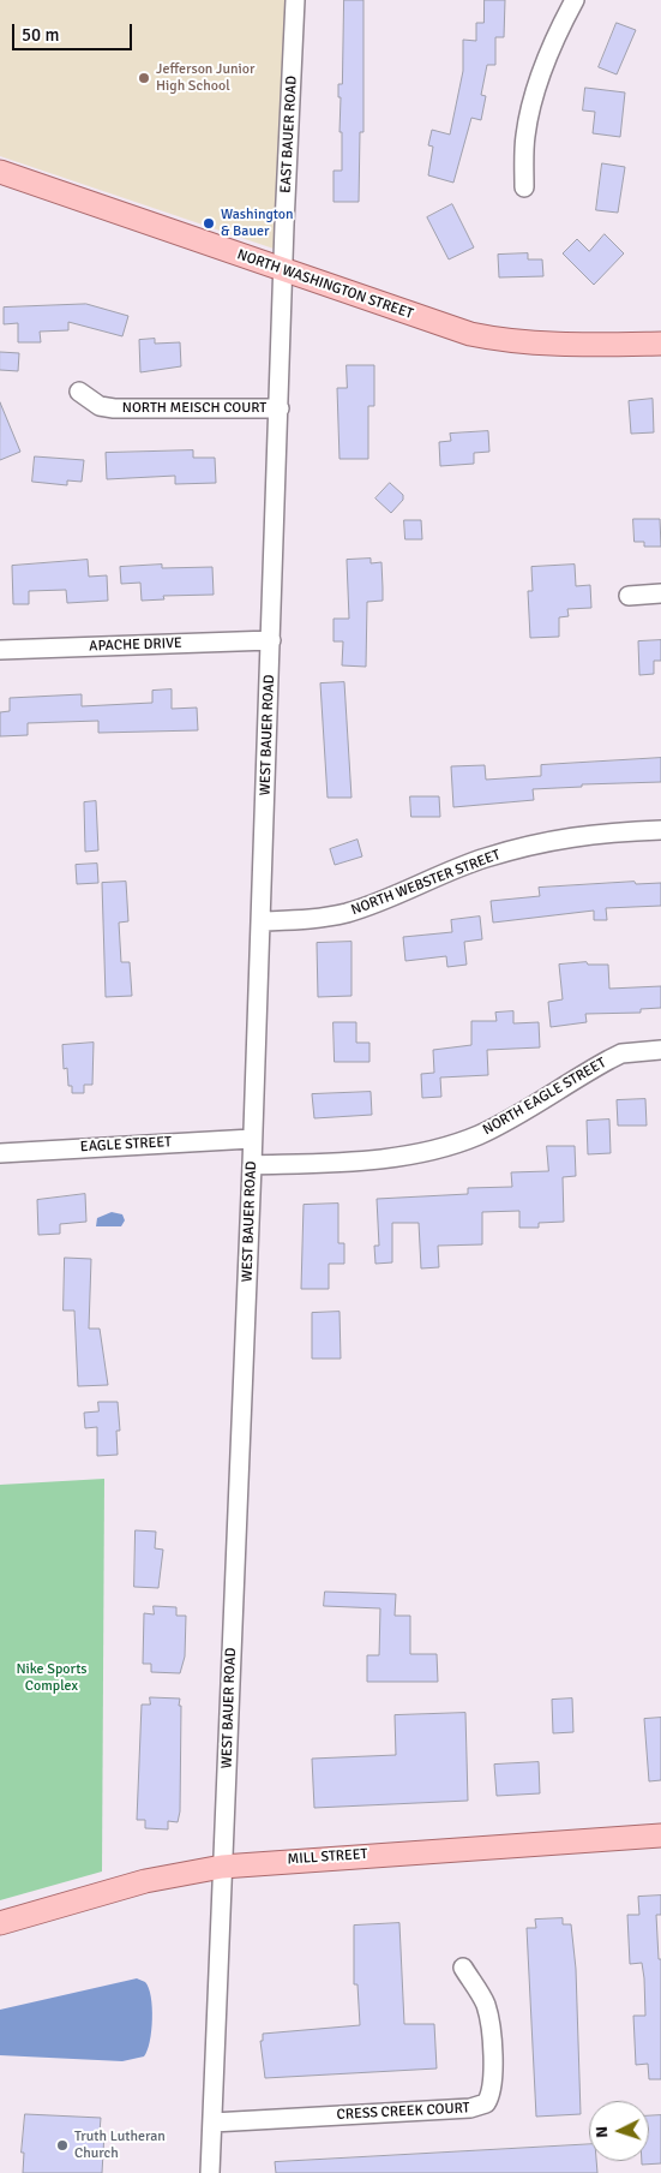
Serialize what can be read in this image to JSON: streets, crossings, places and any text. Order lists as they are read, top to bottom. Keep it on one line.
{"streets":{"main road":["NORTH WASHINGTON STREET","MILL STREET"],"street":["EAST BAUER ROAD","NORTH MEISCH COURT","APACHE DRIVE","WEST BAUER ROAD","NORTH WEBSTER STREET","NORTH EAGLE STREET","EAGLE STREET","CRESS CREEK COURT"]},"crossings":[["EAST BAUER ROAD","NORTH WASHINGTON STREET"],["EAST BAUER ROAD","WEST BAUER ROAD"],["NORTH WASHINGTON STREET","WEST BAUER ROAD"],["NORTH MEISCH COURT","WEST BAUER ROAD"],["APACHE DRIVE","WEST BAUER ROAD"],["WEST BAUER ROAD","NORTH WEBSTER STREET"],["WEST BAUER ROAD","NORTH EAGLE STREET"],["WEST BAUER ROAD","EAGLE STREET"],["WEST BAUER ROAD","MILL STREET"],["WEST BAUER ROAD","CRESS CREEK COURT"]],"parks":["Nike Sports Complex"],"places":["Jefferson Junior High School","Washington & Bauer","Truth Lutheran Church"],"scale_bar":"50 m","north":"left"}
